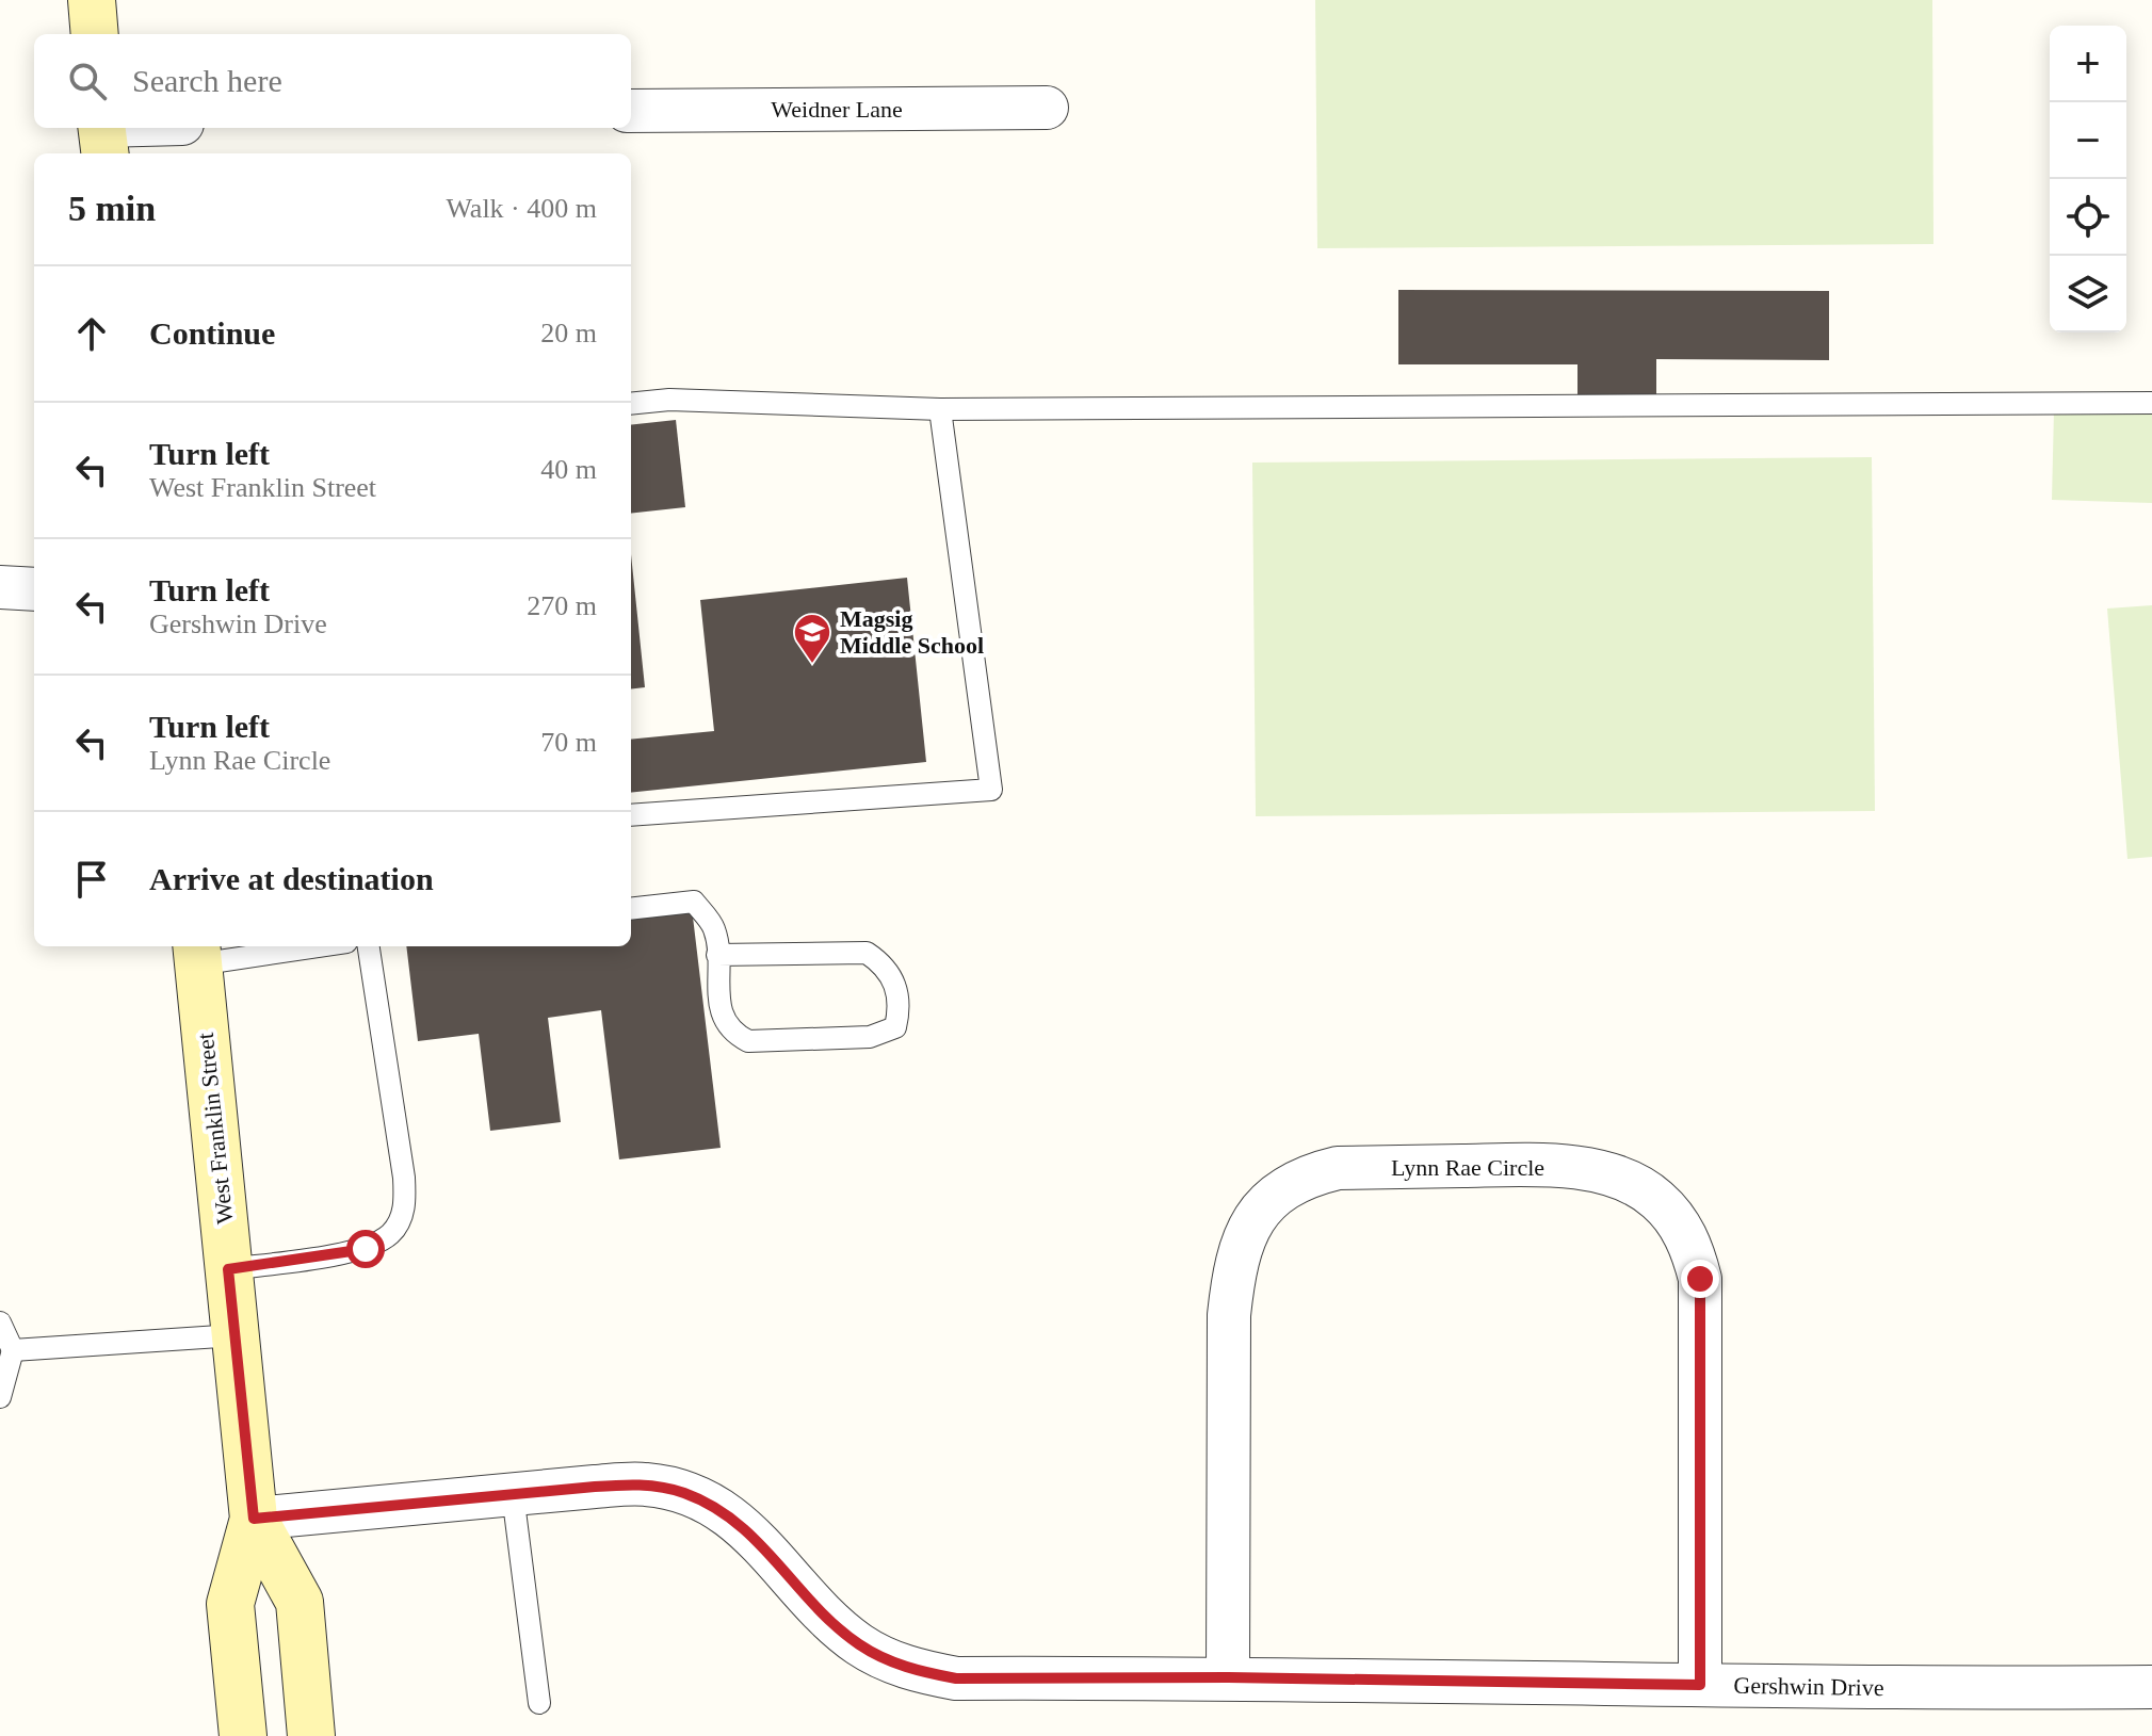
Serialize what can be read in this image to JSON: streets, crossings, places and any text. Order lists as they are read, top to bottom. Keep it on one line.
{"streets":{"main road":["West Franklin Street"],"street":["Weidner Lane","Lynn Rae Circle","Gershwin Drive"]},"crossings":[["West Franklin Street","Gershwin Drive"],["Lynn Rae Circle","Gershwin Drive"]],"places":{"school or university":["Magsig Middle School"]},"page":{"map_buttons":["+","−"],"search":"Search here","heading":["5 min","Walk · 400 m"],"list":[["Continue","20 m"],["Turn left","West Franklin Street","40 m"],["Turn left","Gershwin Drive","270 m"],["Turn left","Lynn Rae Circle","70 m"],"Arrive at destination"]}}
